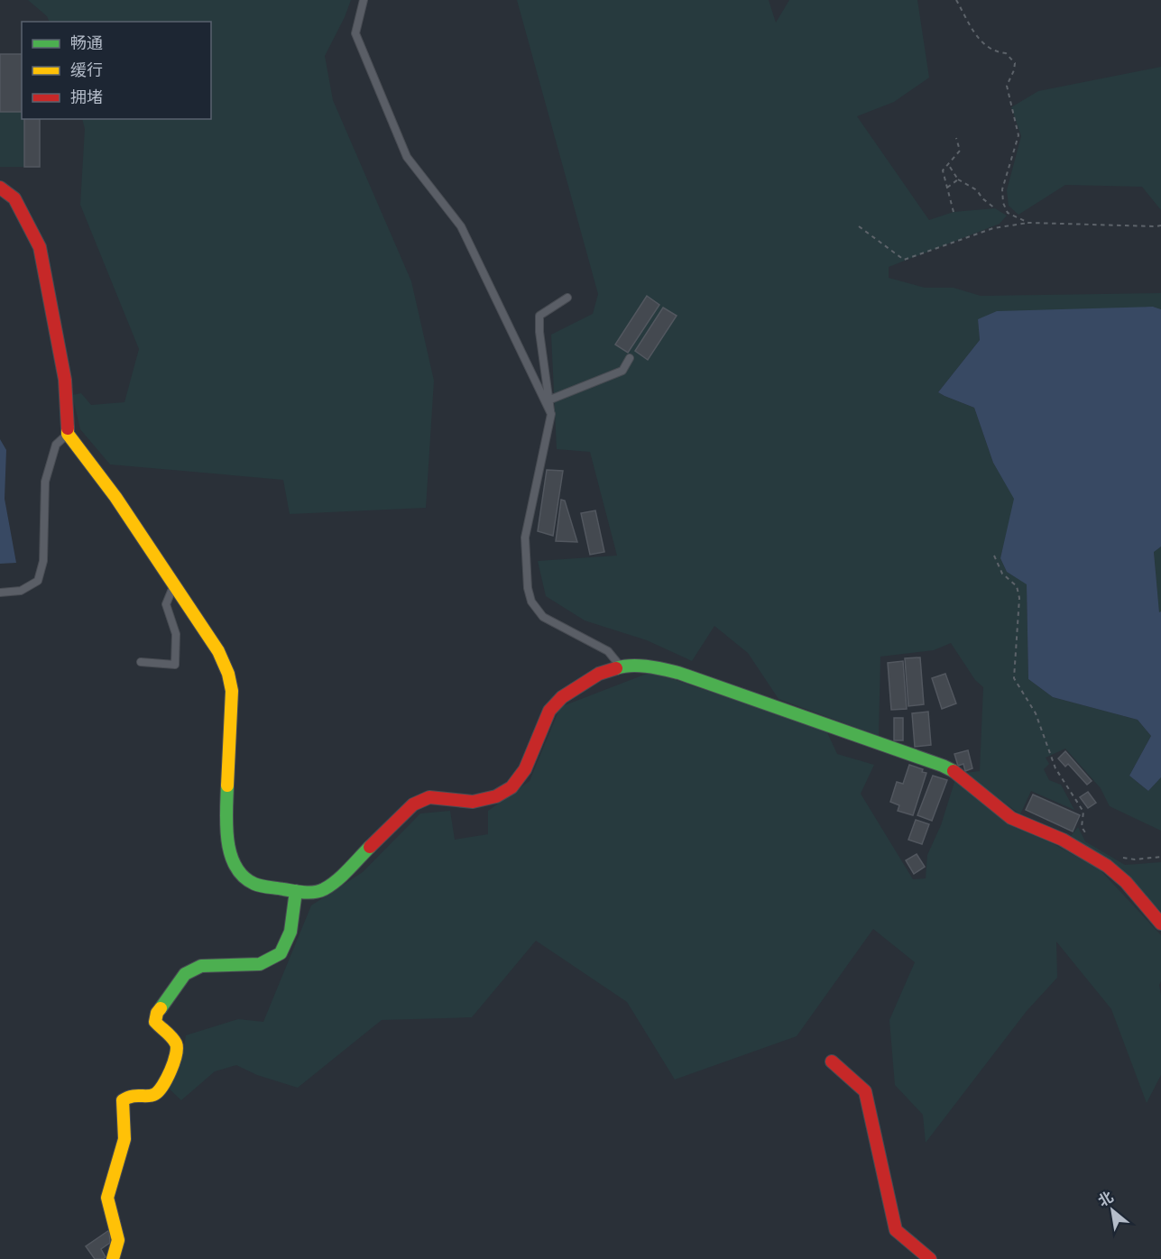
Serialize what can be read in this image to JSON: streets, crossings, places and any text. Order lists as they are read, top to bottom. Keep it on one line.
{"legend":["畅通","缓行","拥堵"],"north":"top left"}
